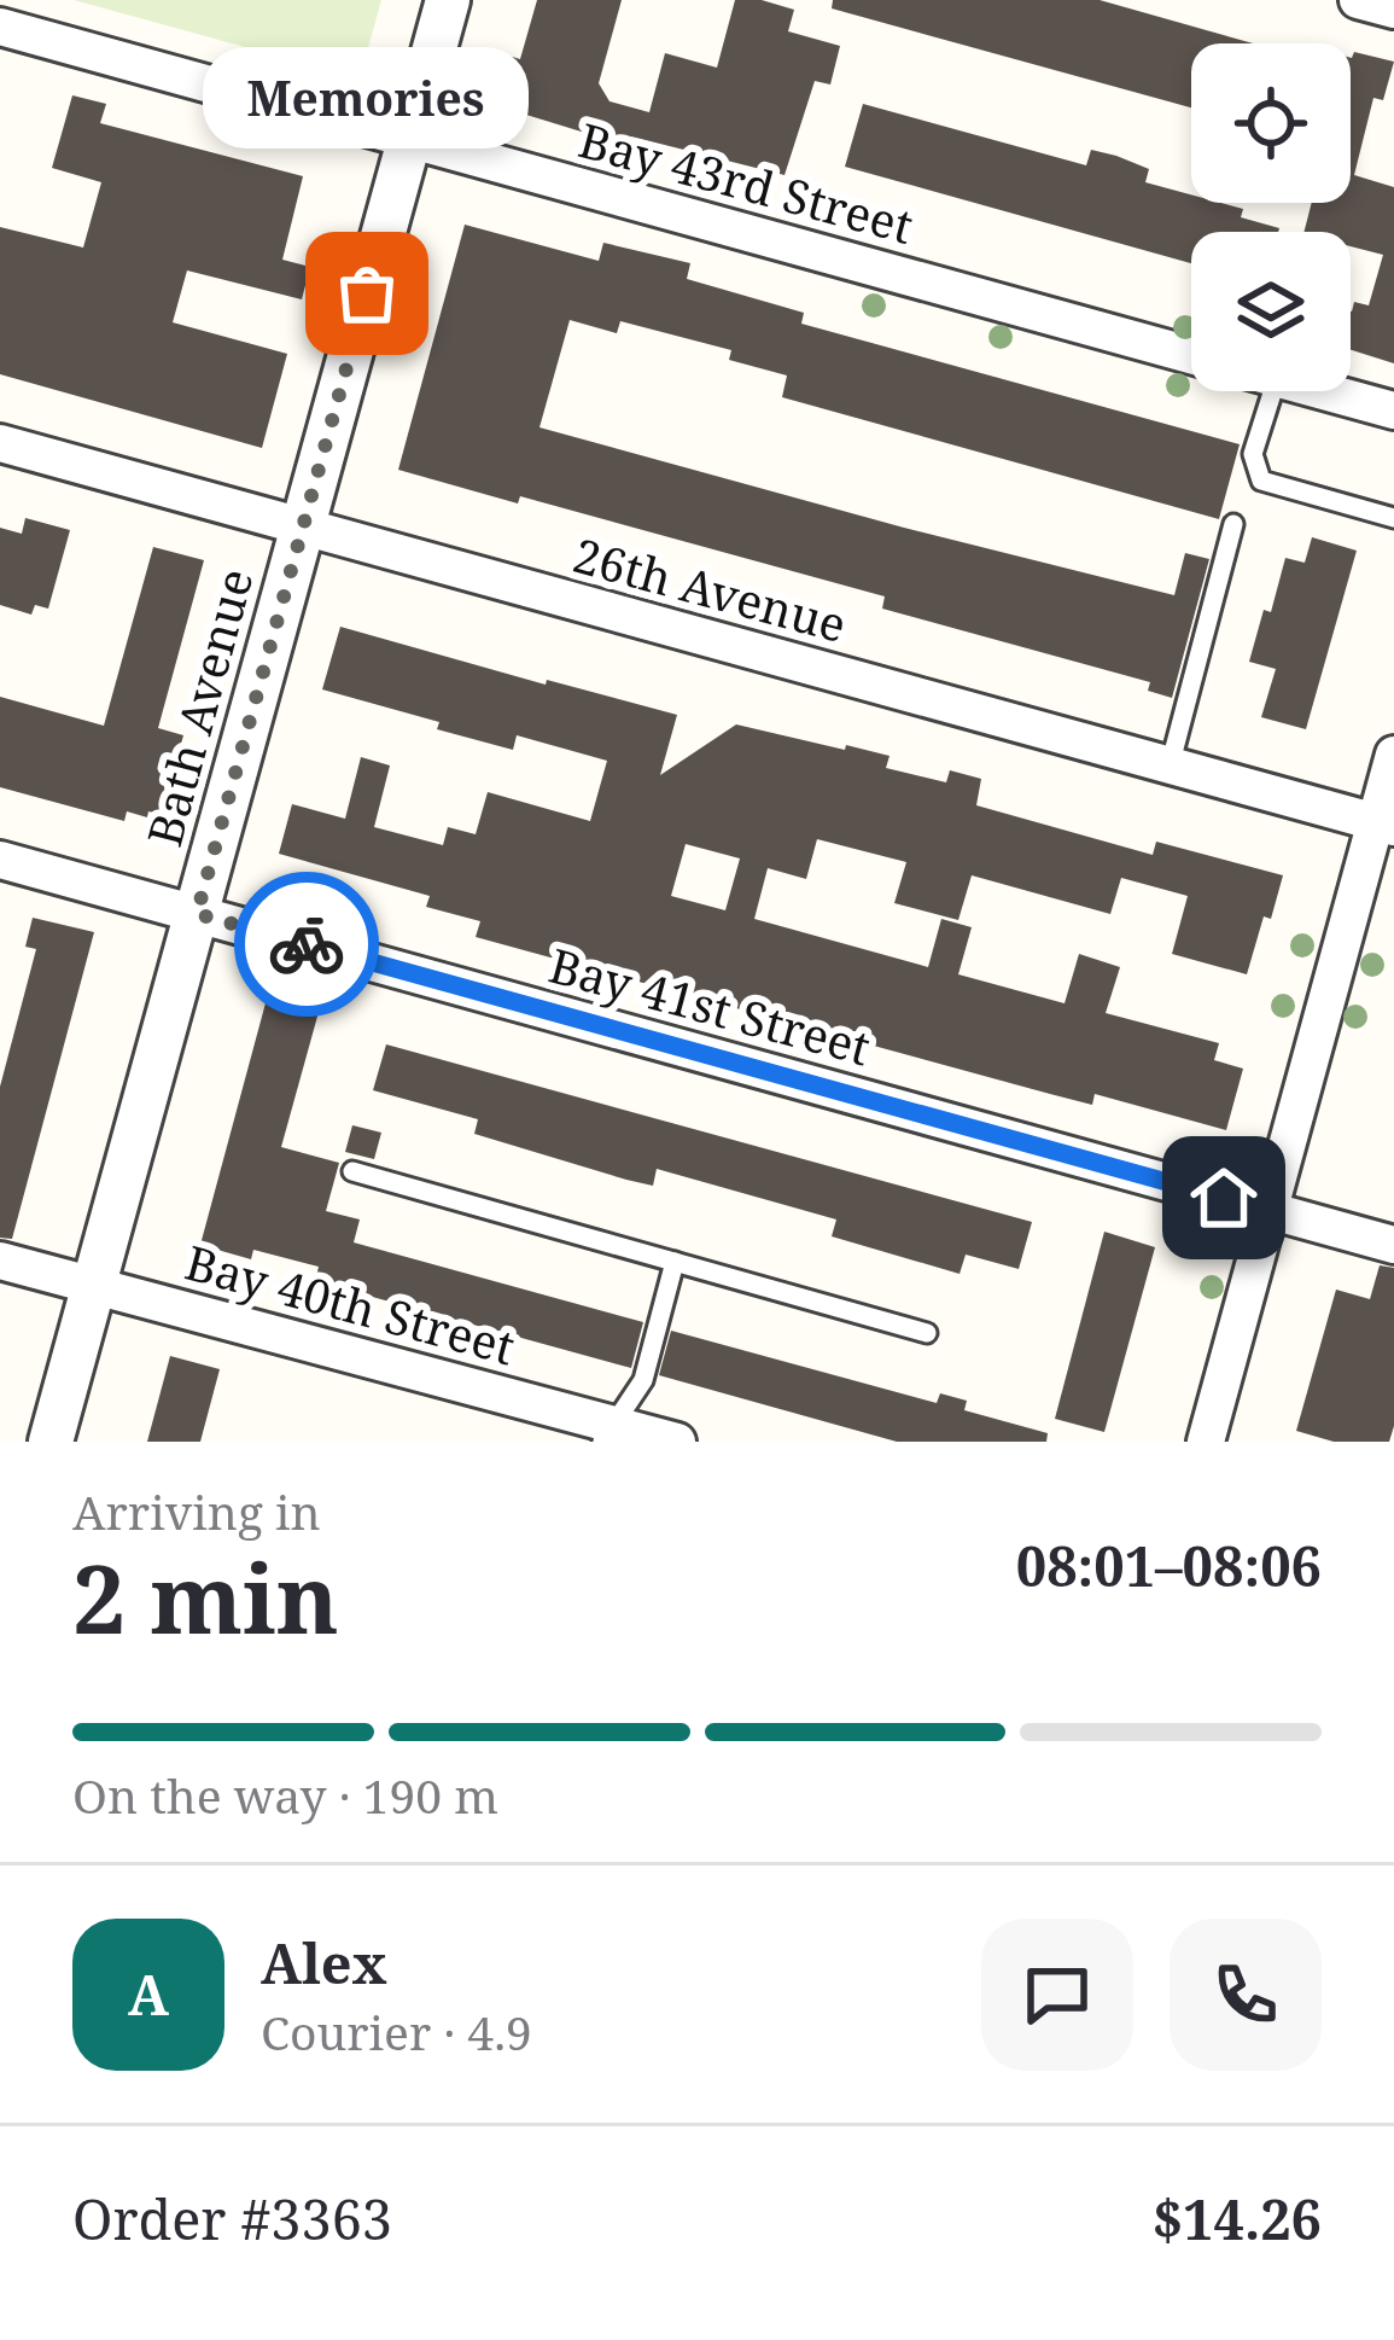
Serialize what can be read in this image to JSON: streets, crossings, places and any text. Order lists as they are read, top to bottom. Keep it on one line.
{"streets":{"street":["Bay 43rd Street","26th Avenue","Bath Avenue","Bay 41st Street","Bay 40th Street"]},"crossings":[["Bay 43rd Street","Bath Avenue"],["26th Avenue","Bath Avenue"],["Bath Avenue","Bay 41st Street"],["Bath Avenue","Bay 40th Street"]],"places":["Memories"],"page":{"bubble":"Memories","heading":["2 min","Arriving in","08:01–08:06"],"panel":["Alex","Courier · 4.9","Order #3363","$14.26"],"bar":"On the way · 190 m","round":"A"}}
